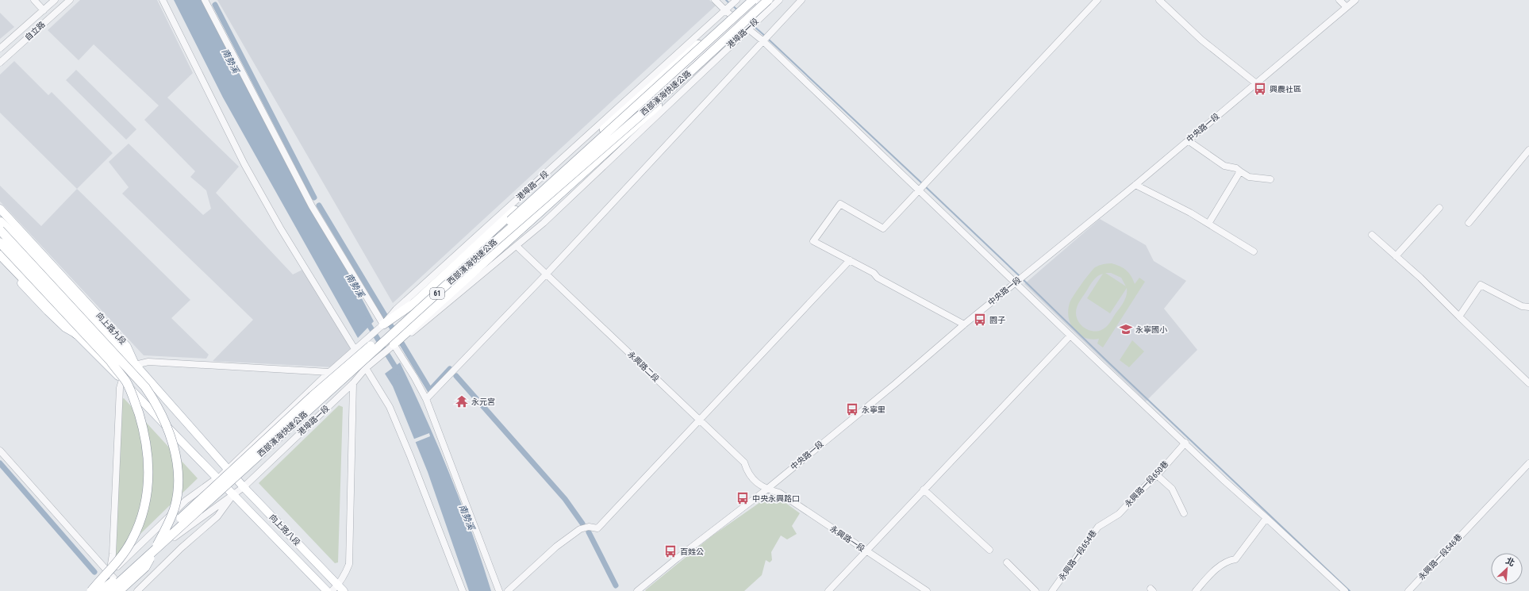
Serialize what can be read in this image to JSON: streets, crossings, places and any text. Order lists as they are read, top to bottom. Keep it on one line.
{"streets":{"highway":["西部濱海快速公路","61"],"main road":["向上路九段","向上路八段"],"street":["自立路","港埠路一段","中央路一段","永興路二段","永興路一段650巷","永興路一段","永興路一段654巷","永興路一段546巷"]},"crossings":[["港埠路一段","向上路九段"],["港埠路一段","永興路二段"],["港埠路一段","向上路八段"],["中央路一段","永興路二段"],["中央路一段","永興路一段"],["向上路九段","向上路八段"],["永興路二段","永興路一段"],["永興路一段650巷","永興路一段654巷"]],"water":["南勢溪"],"places":{"bus stop":["興農社區","園子","永寧里","中央永興路口","百姓公"],"school or university":["永寧國小"],"temple":["永元宮"]},"north":"top right"}
